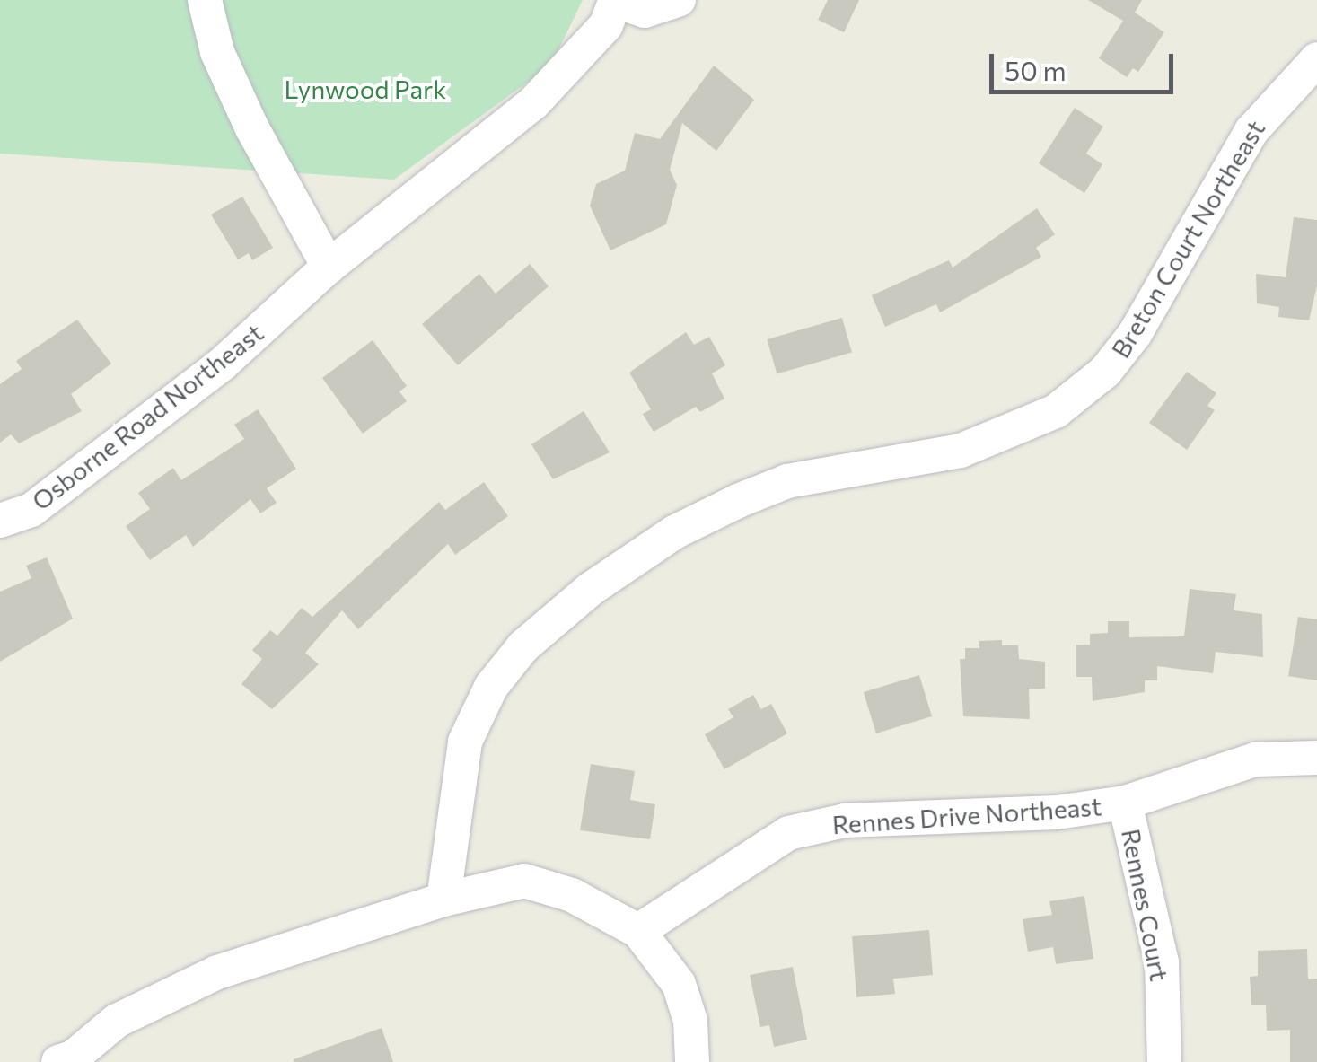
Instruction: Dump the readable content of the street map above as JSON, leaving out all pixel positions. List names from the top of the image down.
{
  "streets": {
    "street": [
      "Breton Court Northeast",
      "Osborne Road Northeast",
      "Rennes Drive Northeast",
      "Rennes Court"
    ]
  },
  "crossings": [
    ["Rennes Drive Northeast", "Rennes Court"]
  ],
  "parks": ["Lynwood Park"],
  "scale_bar": "50 m"
}
